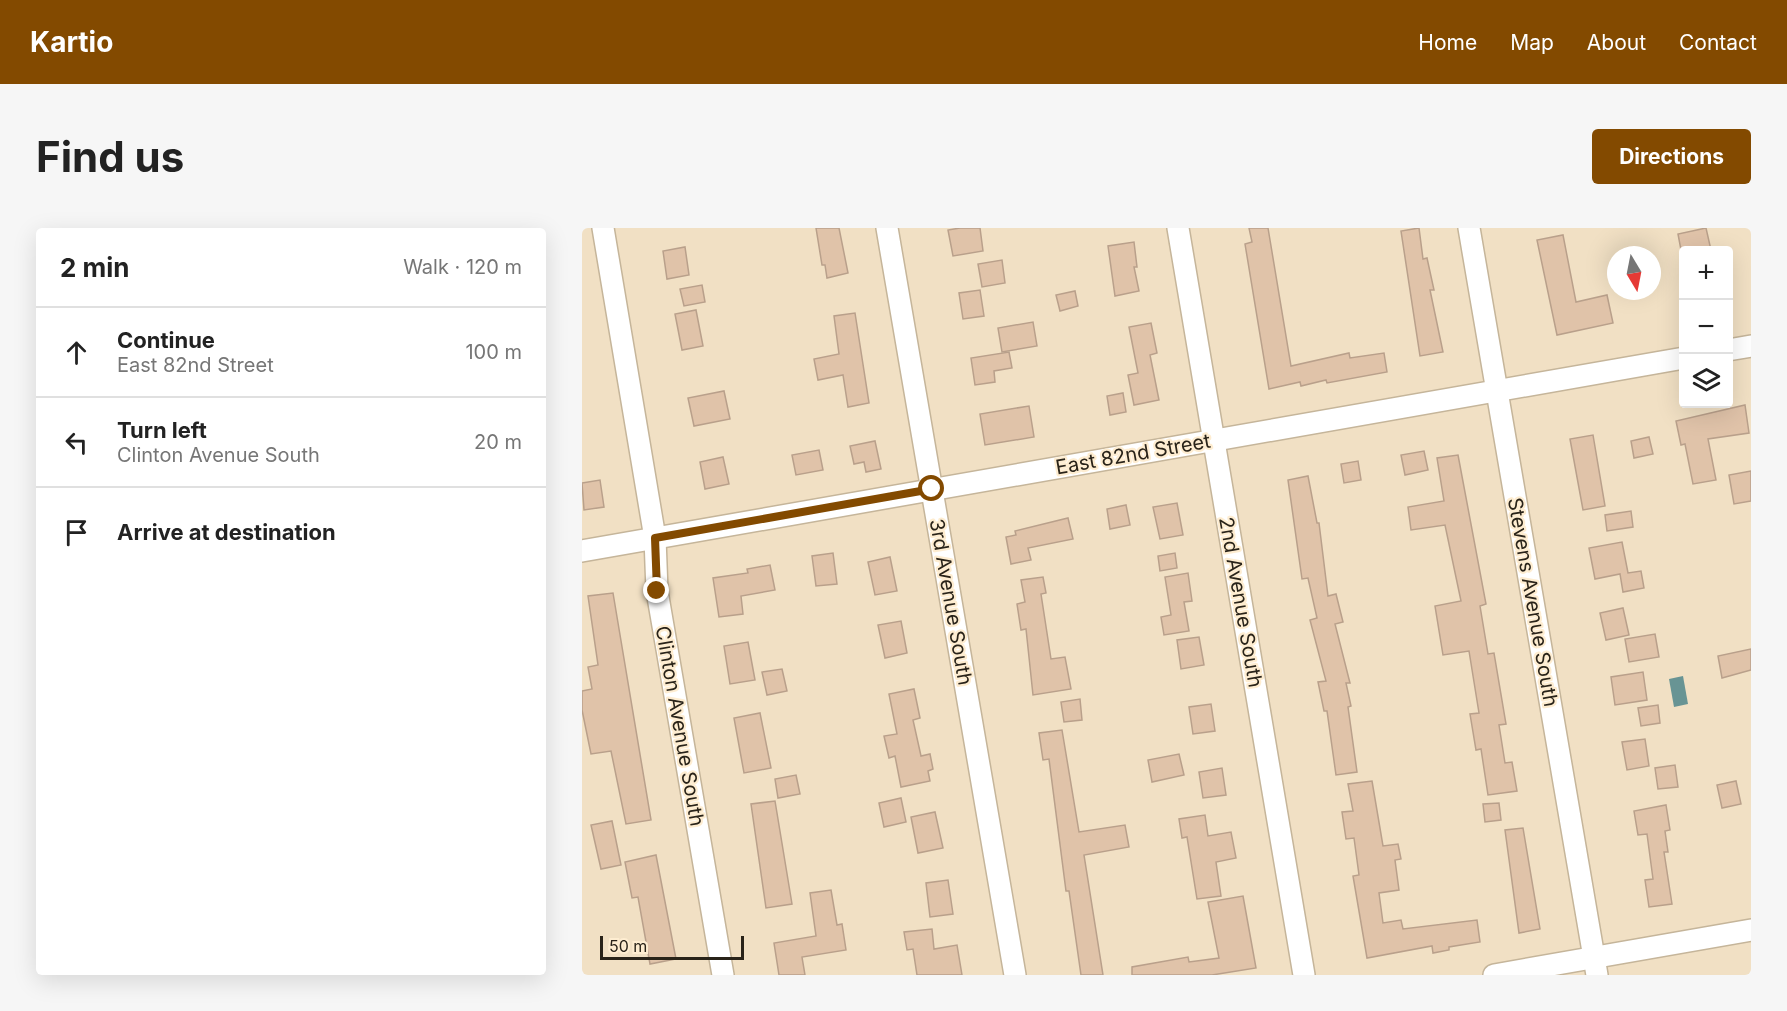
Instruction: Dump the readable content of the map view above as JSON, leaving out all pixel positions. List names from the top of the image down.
{
  "streets": {
    "street": [
      "East 82nd Street",
      "3rd Avenue South",
      "2nd Avenue South",
      "Stevens Avenue South",
      "Clinton Avenue South"
    ]
  },
  "crossings": [
    ["East 82nd Street", "3rd Avenue South"],
    ["East 82nd Street", "2nd Avenue South"],
    ["East 82nd Street", "Stevens Avenue South"],
    ["East 82nd Street", "Clinton Avenue South"]
  ],
  "scale_bar": "50 m",
  "north": "bottom",
  "page": {
    "header": "Kartio",
    "nav": [
      "Home",
      "Map",
      "About",
      "Contact"
    ],
    "buttons": "Directions",
    "title": "Find us",
    "heading": ["2 min", "Walk · 120 m"],
    "map_buttons": ["+", "−"],
    "list": [
      ["Continue", "East 82nd Street", "100 m"],
      ["Turn left", "Clinton Avenue South", "20 m"],
      "Arrive at destination"
    ],
    "scale": "50 m"
  }
}
